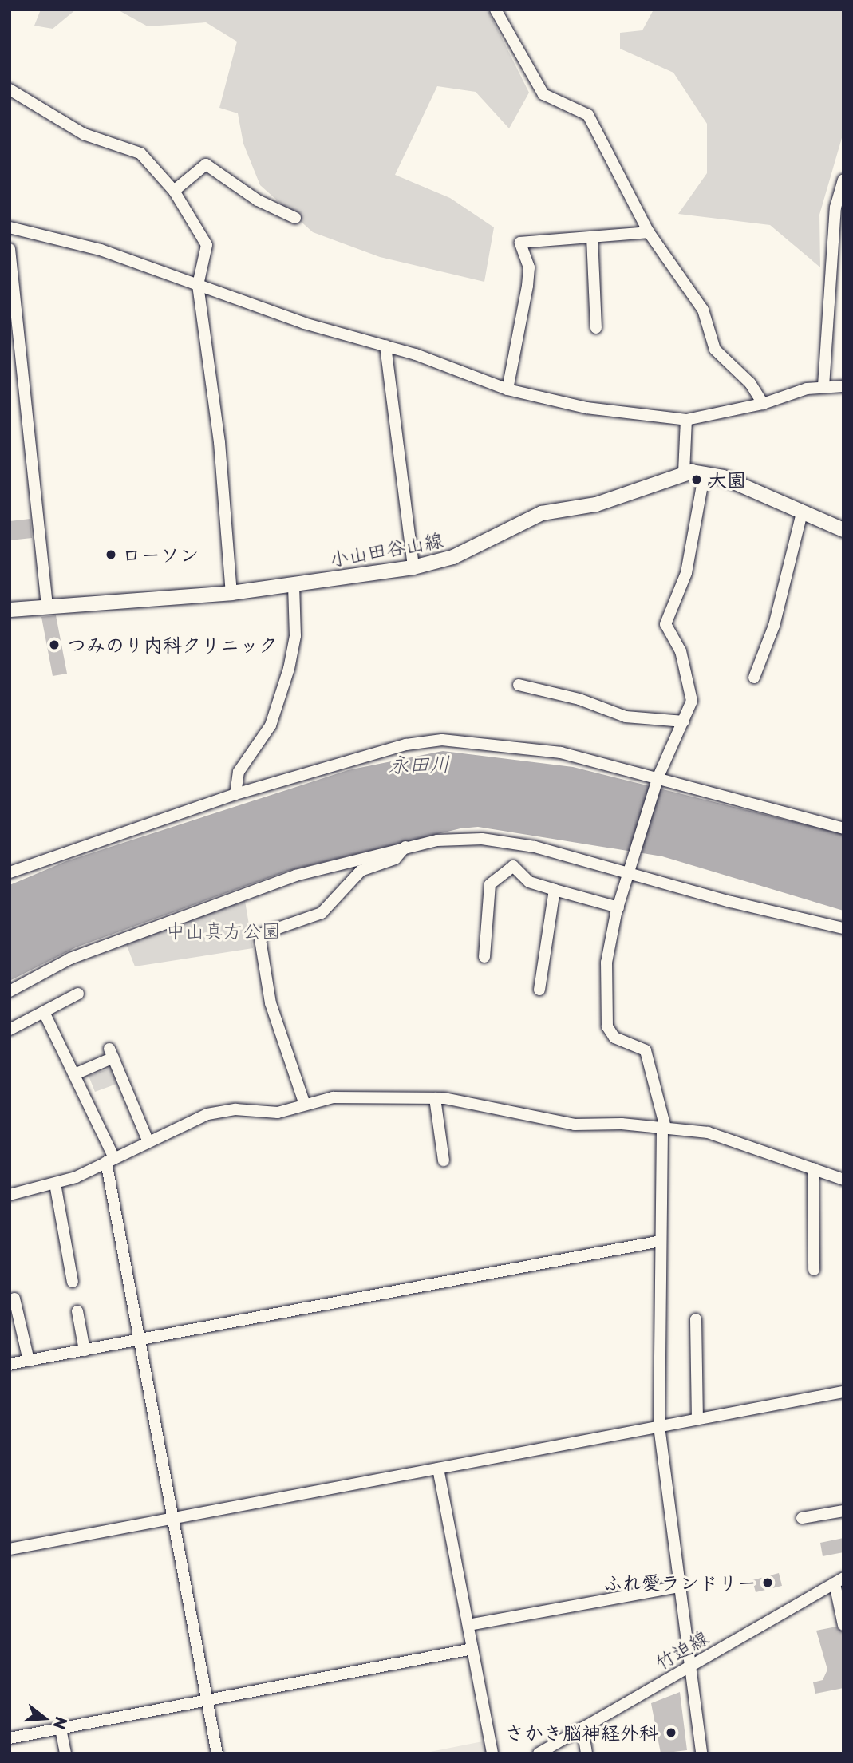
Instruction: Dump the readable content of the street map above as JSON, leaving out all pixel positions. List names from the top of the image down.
{
  "streets": {
    "main road": ["小山田谷山線"],
    "street": ["竹迫線"]
  },
  "water": ["永田川"],
  "parks": ["中山真方公園"],
  "places": [
    "大園",
    "ローソン",
    "つみのり内科クリニック",
    "ふれ愛ランドリー",
    "さかき脳神経外科"
  ],
  "north": "right"
}
